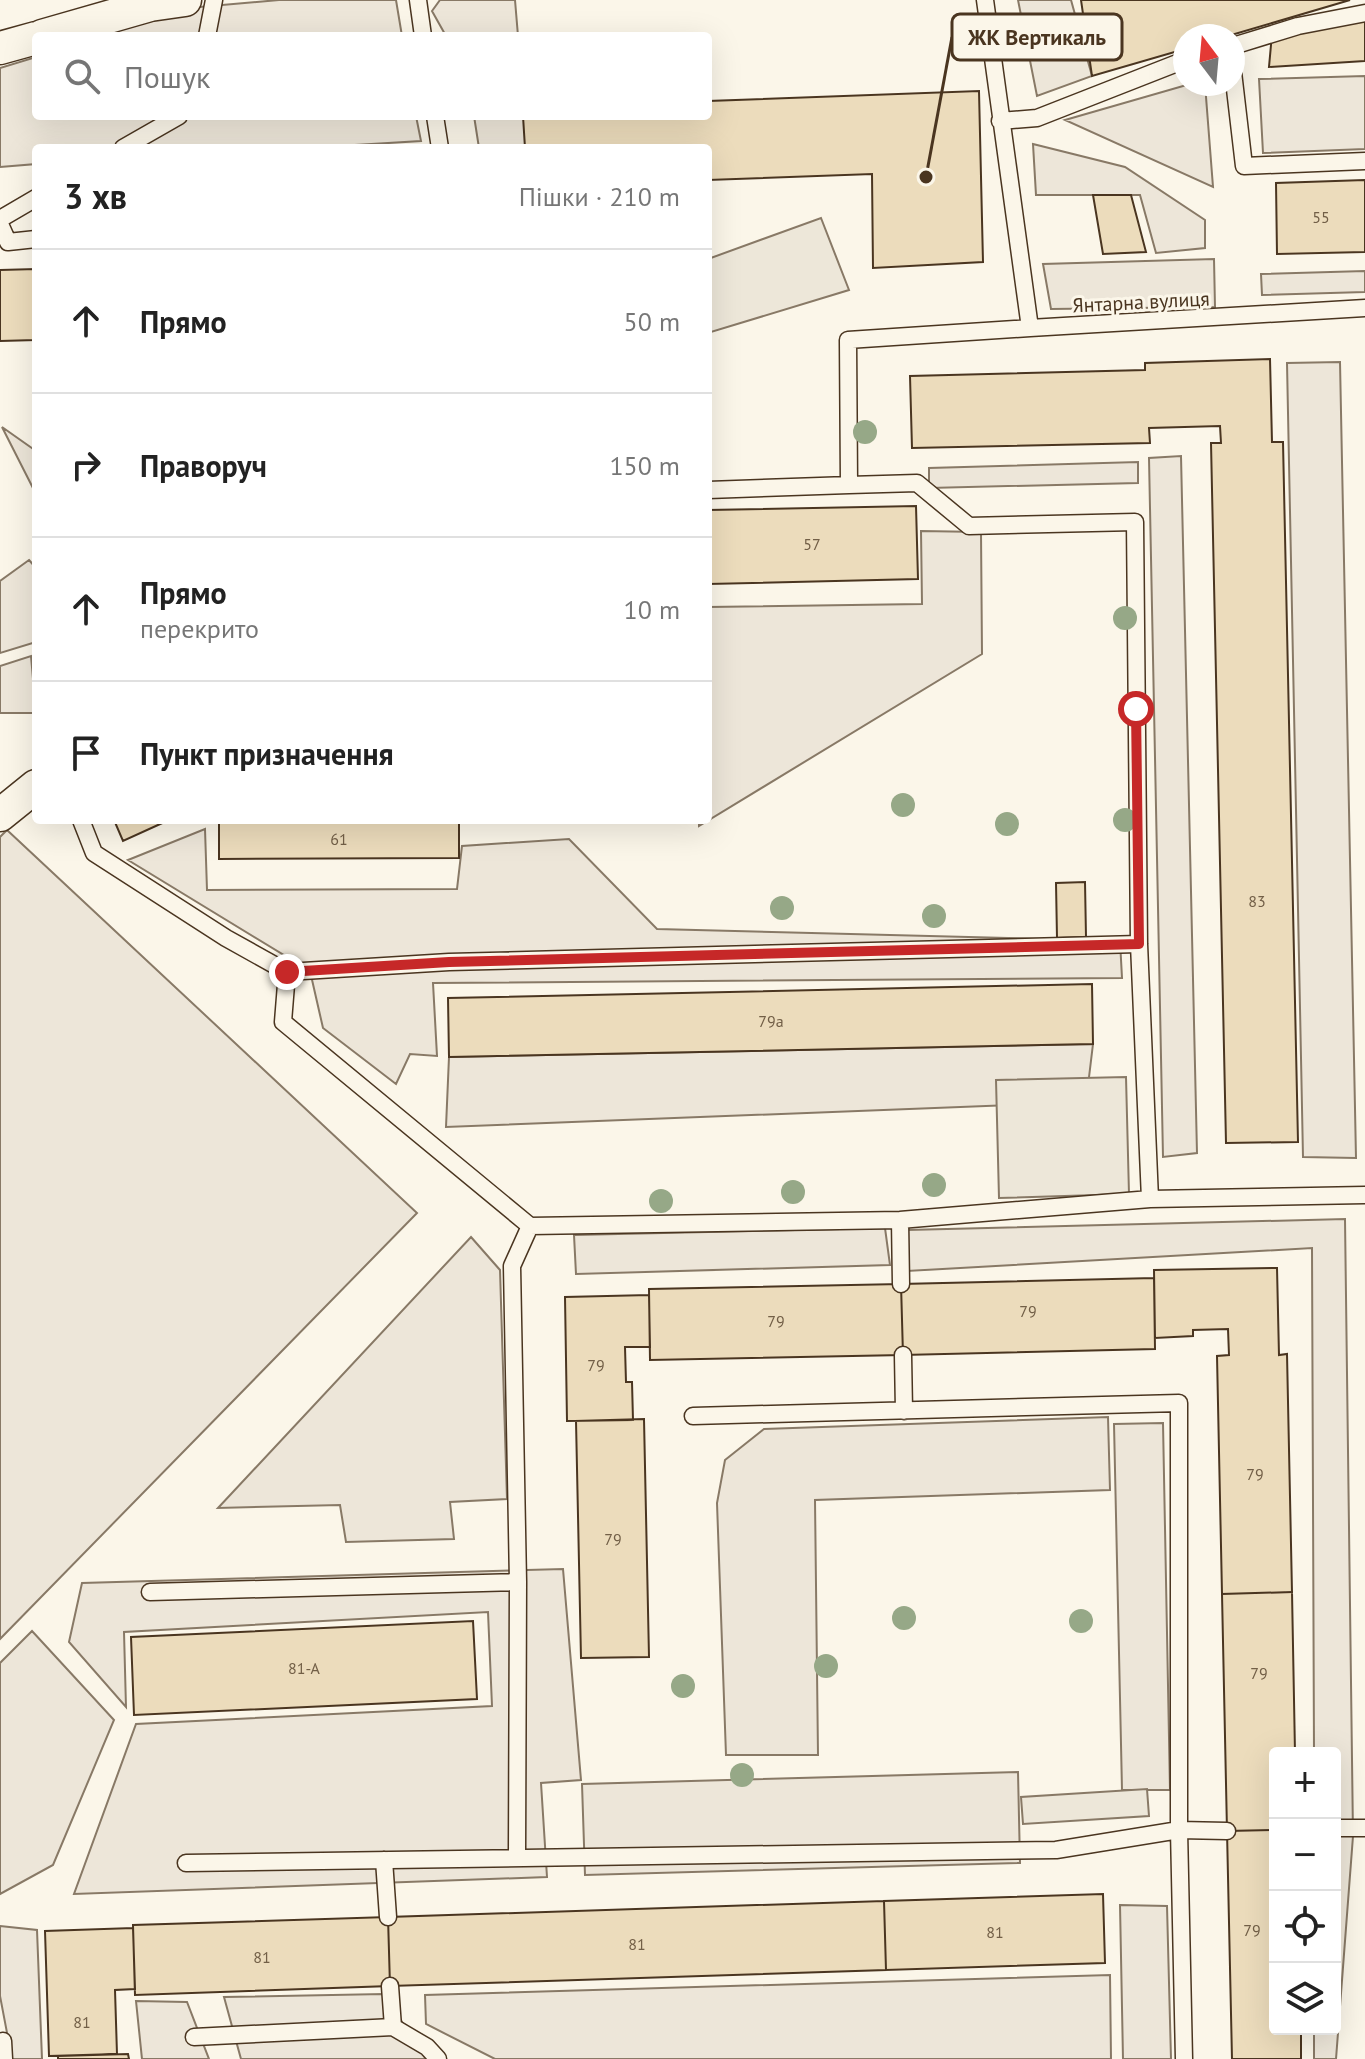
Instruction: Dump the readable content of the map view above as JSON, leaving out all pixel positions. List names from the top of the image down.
{
  "streets": {
    "lane": ["Янтарна вулиця"]
  },
  "places": ["ЖК Вертикаль"],
  "house_numbers": [
    "55",
    "57",
    "61",
    "83",
    "79а",
    "79",
    "79",
    "79",
    "79",
    "79",
    "81-А",
    "79",
    "79",
    "81",
    "81",
    "81",
    "81"
  ],
  "north": "top",
  "page": {
    "search": "Пошук",
    "heading": ["3 хв", "Пішки · 210 m"],
    "list": [
      ["Прямо", "50 m"],
      ["Праворуч", "150 m"],
      ["Прямо", "перекрито", "10 m"],
      "Пункт призначення"
    ],
    "map_buttons": ["+", "−"]
  }
}
